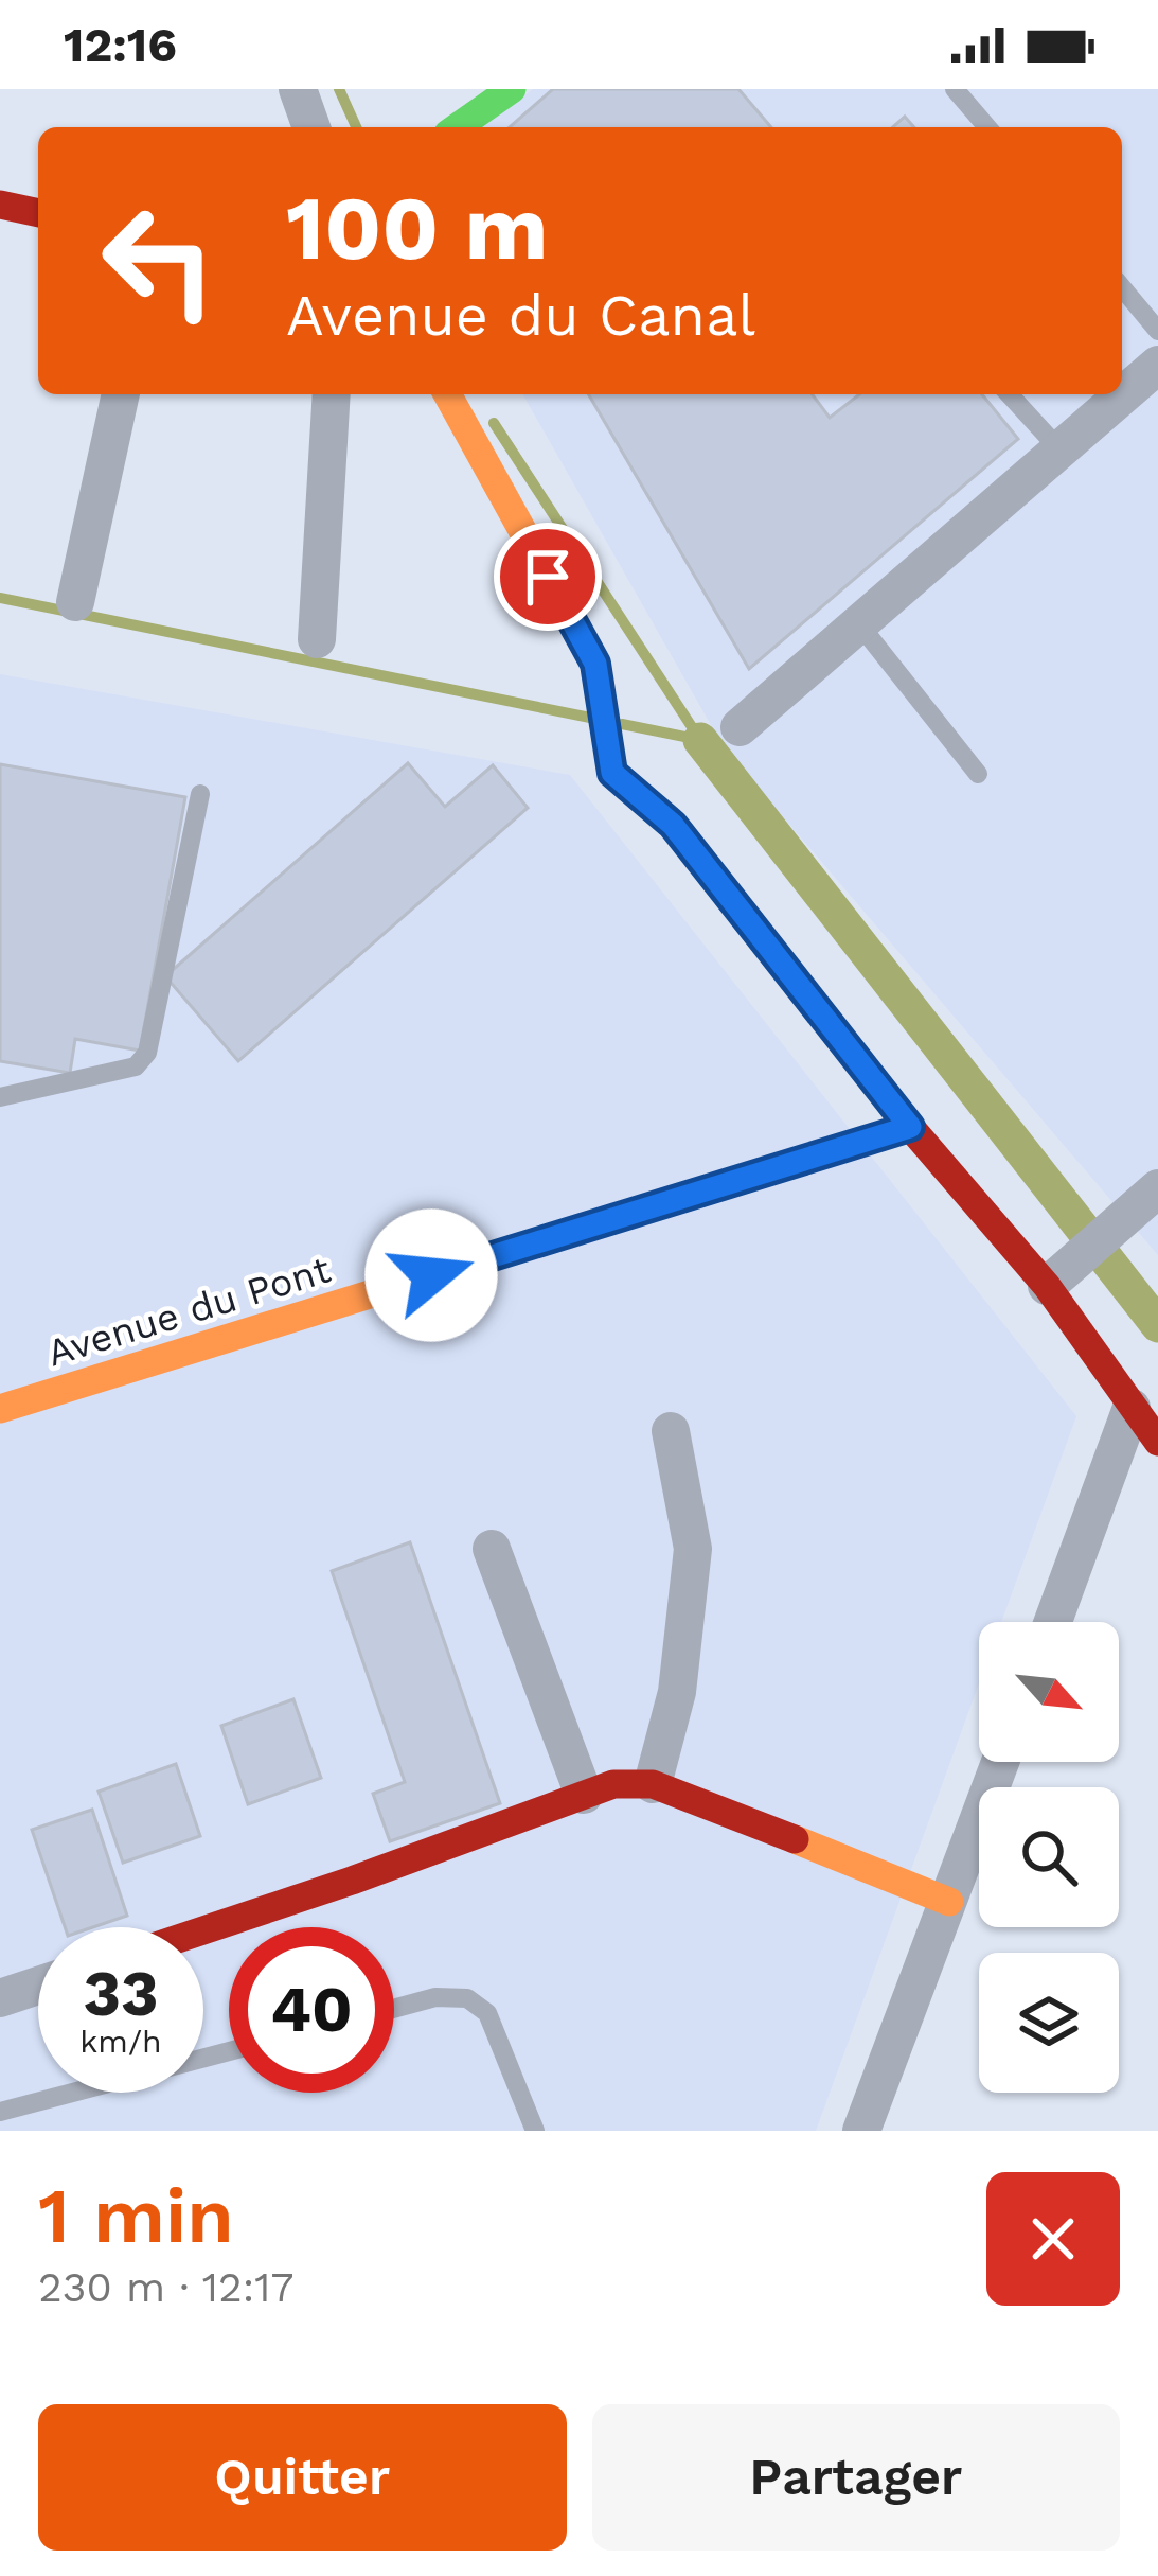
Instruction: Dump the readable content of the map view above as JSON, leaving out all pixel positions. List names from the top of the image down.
{
  "streets": {
    "street": ["Avenue du Pont"]
  },
  "north": "bottom right",
  "page": {
    "status": "12:16",
    "turn": ["100 m", "Avenue du Canal"],
    "speed": "33 km/h",
    "limit": "40",
    "heading": ["1 min", "230 m · 12:17"],
    "buttons": ["Quitter", "Partager"]
  }
}
